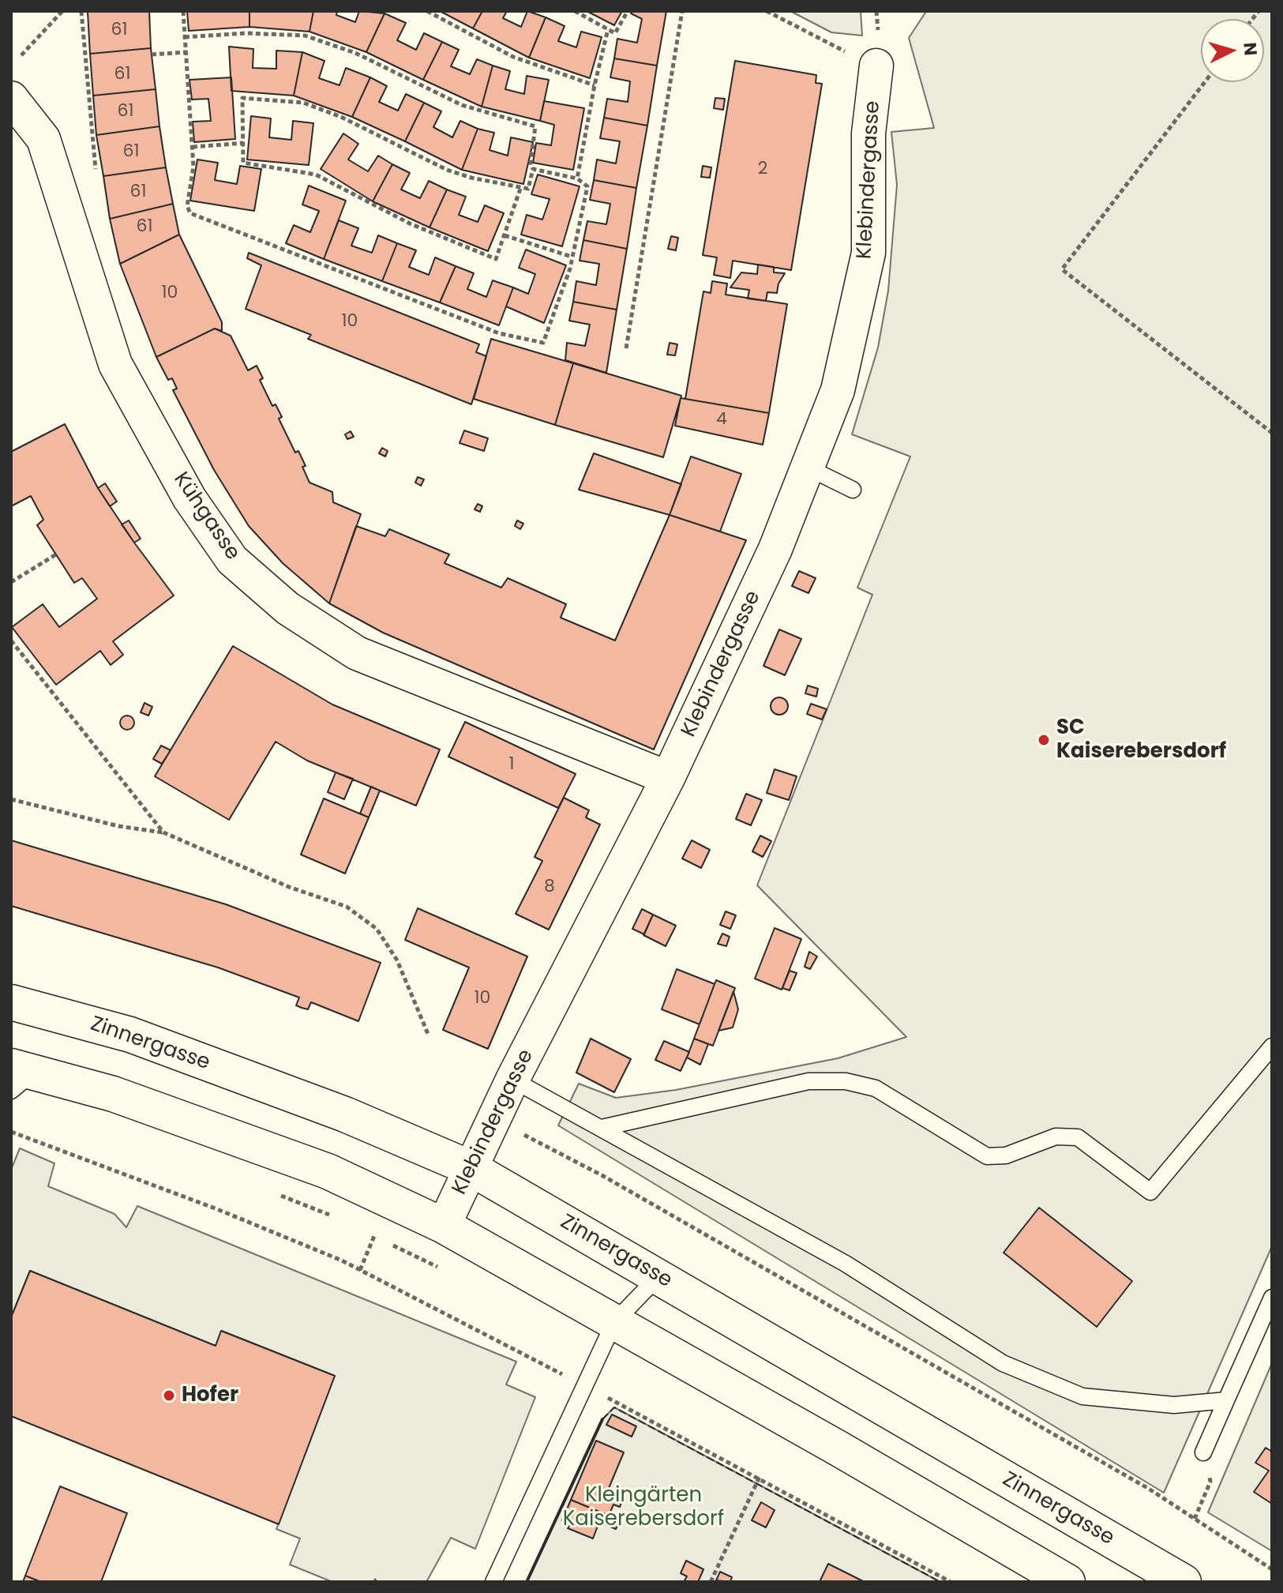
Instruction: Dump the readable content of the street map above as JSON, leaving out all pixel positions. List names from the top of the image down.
{
  "streets": {
    "main road": ["Zinnergasse"],
    "street": ["Klebindergasse", "Kühgasse"]
  },
  "crossings": [
    ["Klebindergasse", "Kühgasse"],
    ["Klebindergasse", "Zinnergasse"]
  ],
  "parks": ["Kleingärten Kaiserebersdorf"],
  "places": ["SC Kaiserebersdorf", "Hofer"],
  "house_numbers": [
    "61",
    "61",
    "61",
    "61",
    "2",
    "61",
    "61",
    "10",
    "10",
    "4",
    "1",
    "8",
    "10"
  ],
  "north": "right"
}
